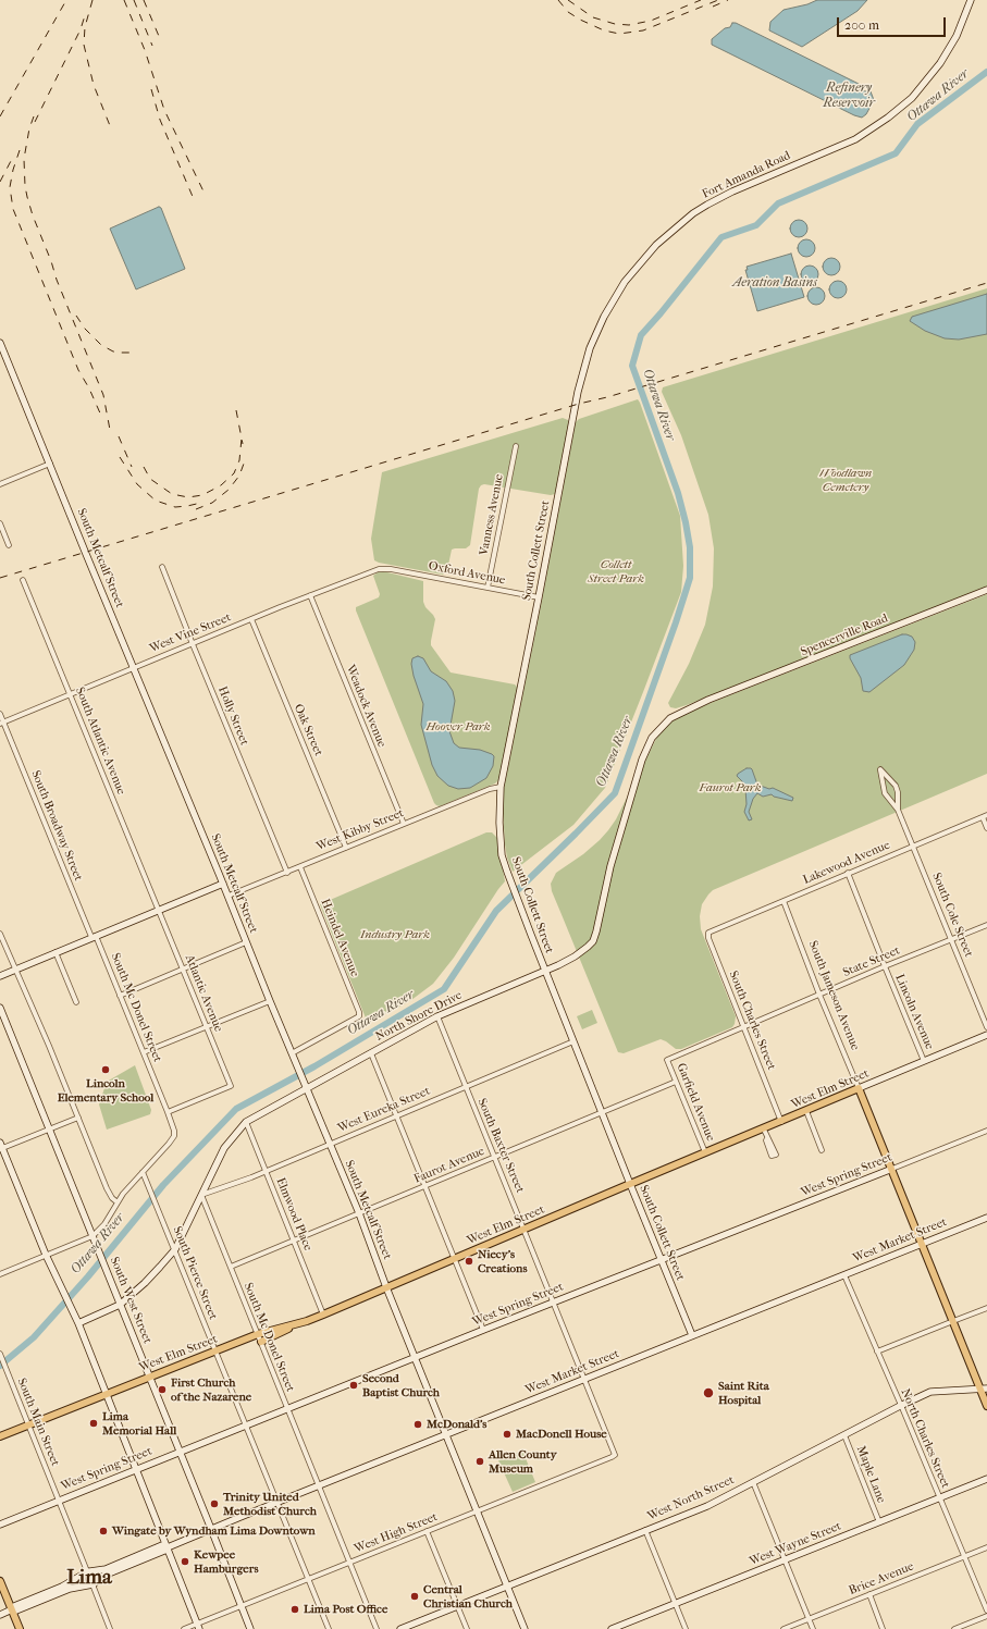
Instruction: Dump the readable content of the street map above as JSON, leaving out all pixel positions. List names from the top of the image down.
{
  "streets": {
    "main road": ["South Jameson Avenue", "West Elm Street"],
    "street": [
      "Fort Amanda Road",
      "Vanness Avenue",
      "South Collett Street",
      "South Metcalf Street",
      "Oxford Avenue",
      "West Vine Street",
      "Spencerville Road",
      "Weadock Avenue",
      "Holly Street",
      "Oak Street",
      "South Atlantic Avenue",
      "South Broadway Street",
      "West Kibby Street",
      "Lakewood Avenue",
      "South Cole Street",
      "Heindel Avenue",
      "State Street",
      "Atlantic Avenue",
      "South Mc Donel Street",
      "Lincoln Avenue",
      "North Shore Drive",
      "South Charles Street",
      "Garfield Avenue",
      "West Eureka Street",
      "South Baxter Street",
      "Faurot Avenue",
      "West Spring Street",
      "Elmwood Place",
      "West Market Street",
      "South Pierce Street",
      "South West Street",
      "South Main Street",
      "North Charles Street",
      "Maple Lane",
      "West North Street",
      "West High Street",
      "West Wayne Street",
      "Brice Avenue"
    ]
  },
  "crossings": [
    ["Fort Amanda Road", "South Collett Street"],
    ["Vanness Avenue", "Oxford Avenue"],
    ["South Collett Street", "Oxford Avenue"],
    ["South Collett Street", "West Kibby Street"],
    ["South Collett Street", "North Shore Drive"],
    ["South Collett Street", "West Elm Street"],
    ["South Collett Street", "West Eureka Street"],
    ["South Collett Street", "Faurot Avenue"],
    ["South Collett Street", "West Spring Street"],
    ["South Collett Street", "West Market Street"],
    ["South Metcalf Street", "West Vine Street"],
    ["South Metcalf Street", "West Kibby Street"],
    ["South Metcalf Street", "Heindel Avenue"],
    ["South Metcalf Street", "North Shore Drive"],
    ["South Metcalf Street", "West Elm Street"],
    ["South Metcalf Street", "West Eureka Street"],
    ["South Metcalf Street", "Faurot Avenue"],
    ["South Metcalf Street", "West Spring Street"],
    ["South Metcalf Street", "West Market Street"],
    ["South Metcalf Street", "West North Street"],
    ["South Metcalf Street", "West High Street"],
    ["Oxford Avenue", "West Vine Street"],
    ["West Vine Street", "Weadock Avenue"],
    ["West Vine Street", "Holly Street"],
    ["West Vine Street", "Oak Street"],
    ["West Vine Street", "South Atlantic Avenue"],
    ["West Vine Street", "South Broadway Street"],
    ["Spencerville Road", "North Shore Drive"],
    ["Weadock Avenue", "West Kibby Street"],
    ["Holly Street", "West Kibby Street"],
    ["Oak Street", "West Kibby Street"],
    ["South Atlantic Avenue", "Atlantic Avenue"],
    ["South Broadway Street", "South Mc Donel Street"],
    ["West Kibby Street", "Heindel Avenue"],
    ["Lakewood Avenue", "South Cole Street"],
    ["Lakewood Avenue", "South Jameson Avenue"],
    ["Lakewood Avenue", "Lincoln Avenue"],
    ["Lakewood Avenue", "South Charles Street"],
    ["South Cole Street", "State Street"],
    ["State Street", "South Jameson Avenue"],
    ["State Street", "Lincoln Avenue"],
    ["State Street", "South Charles Street"],
    ["State Street", "Garfield Avenue"],
    ["Atlantic Avenue", "South Mc Donel Street"],
    ["South Jameson Avenue", "West Elm Street"],
    ["South Jameson Avenue", "West Spring Street"],
    ["South Jameson Avenue", "West Market Street"],
    ["South Jameson Avenue", "West North Street"],
    ["South Mc Donel Street", "North Shore Drive"],
    ["South Mc Donel Street", "West Elm Street"],
    ["South Mc Donel Street", "West Eureka Street"],
    ["South Mc Donel Street", "Faurot Avenue"],
    ["South Mc Donel Street", "West Spring Street"],
    ["South Mc Donel Street", "West Market Street"],
    ["South Mc Donel Street", "South Pierce Street"],
    ["South Mc Donel Street", "West High Street"],
    ["Lincoln Avenue", "West Elm Street"],
    ["North Shore Drive", "West Eureka Street"],
    ["North Shore Drive", "South Baxter Street"],
    ["North Shore Drive", "Elmwood Place"],
    ["North Shore Drive", "South Pierce Street"],
    ["North Shore Drive", "South West Street"],
    ["South Charles Street", "West Elm Street"],
    ["West Elm Street", "Garfield Avenue"],
    ["West Elm Street", "South Baxter Street"],
    ["West Elm Street", "Elmwood Place"],
    ["West Elm Street", "South Pierce Street"],
    ["West Elm Street", "South West Street"],
    ["West Elm Street", "South Main Street"],
    ["Garfield Avenue", "Faurot Avenue"],
    ["West Eureka Street", "South Baxter Street"],
    ["West Eureka Street", "Elmwood Place"],
    ["South Baxter Street", "Faurot Avenue"],
    ["South Baxter Street", "West Spring Street"],
    ["South Baxter Street", "West Market Street"],
    ["South Baxter Street", "West High Street"],
    ["Faurot Avenue", "Elmwood Place"],
    ["West Spring Street", "South Pierce Street"],
    ["West Spring Street", "South West Street"],
    ["West Spring Street", "South Main Street"],
    ["West Market Street", "South Pierce Street"],
    ["West Market Street", "South West Street"],
    ["West Market Street", "South Main Street"],
    ["West Market Street", "North Charles Street"],
    ["South Pierce Street", "West High Street"],
    ["South West Street", "West High Street"],
    ["North Charles Street", "West North Street"],
    ["North Charles Street", "West Wayne Street"],
    ["North Charles Street", "Brice Avenue"],
    ["Maple Lane", "West North Street"],
    ["Maple Lane", "West Wayne Street"]
  ],
  "districts": ["Lima"],
  "water": ["Refinery Reservoir", "Ottawa River", "Aeration Basins"],
  "parks": [
    "Woodlawn Cemetery",
    "Collett Street Park",
    "Hoover Park",
    "Faurot Park",
    "Industry Park"
  ],
  "places": [
    "Lincoln Elementary School",
    "Niecy's Creations",
    "Second Baptist Church",
    "First Church of the Nazarene",
    "Saint Rita Hospital",
    "Lima Memorial Hall",
    "McDonald's",
    "MacDonell House",
    "Allen County Museum",
    "Trinity United Methodist Church",
    "Wingate by Wyndham Lima Downtown",
    "Kewpee Hamburgers",
    "Central Christian Church",
    "Lima Post Office"
  ],
  "scale_bar": "200 m"
}
